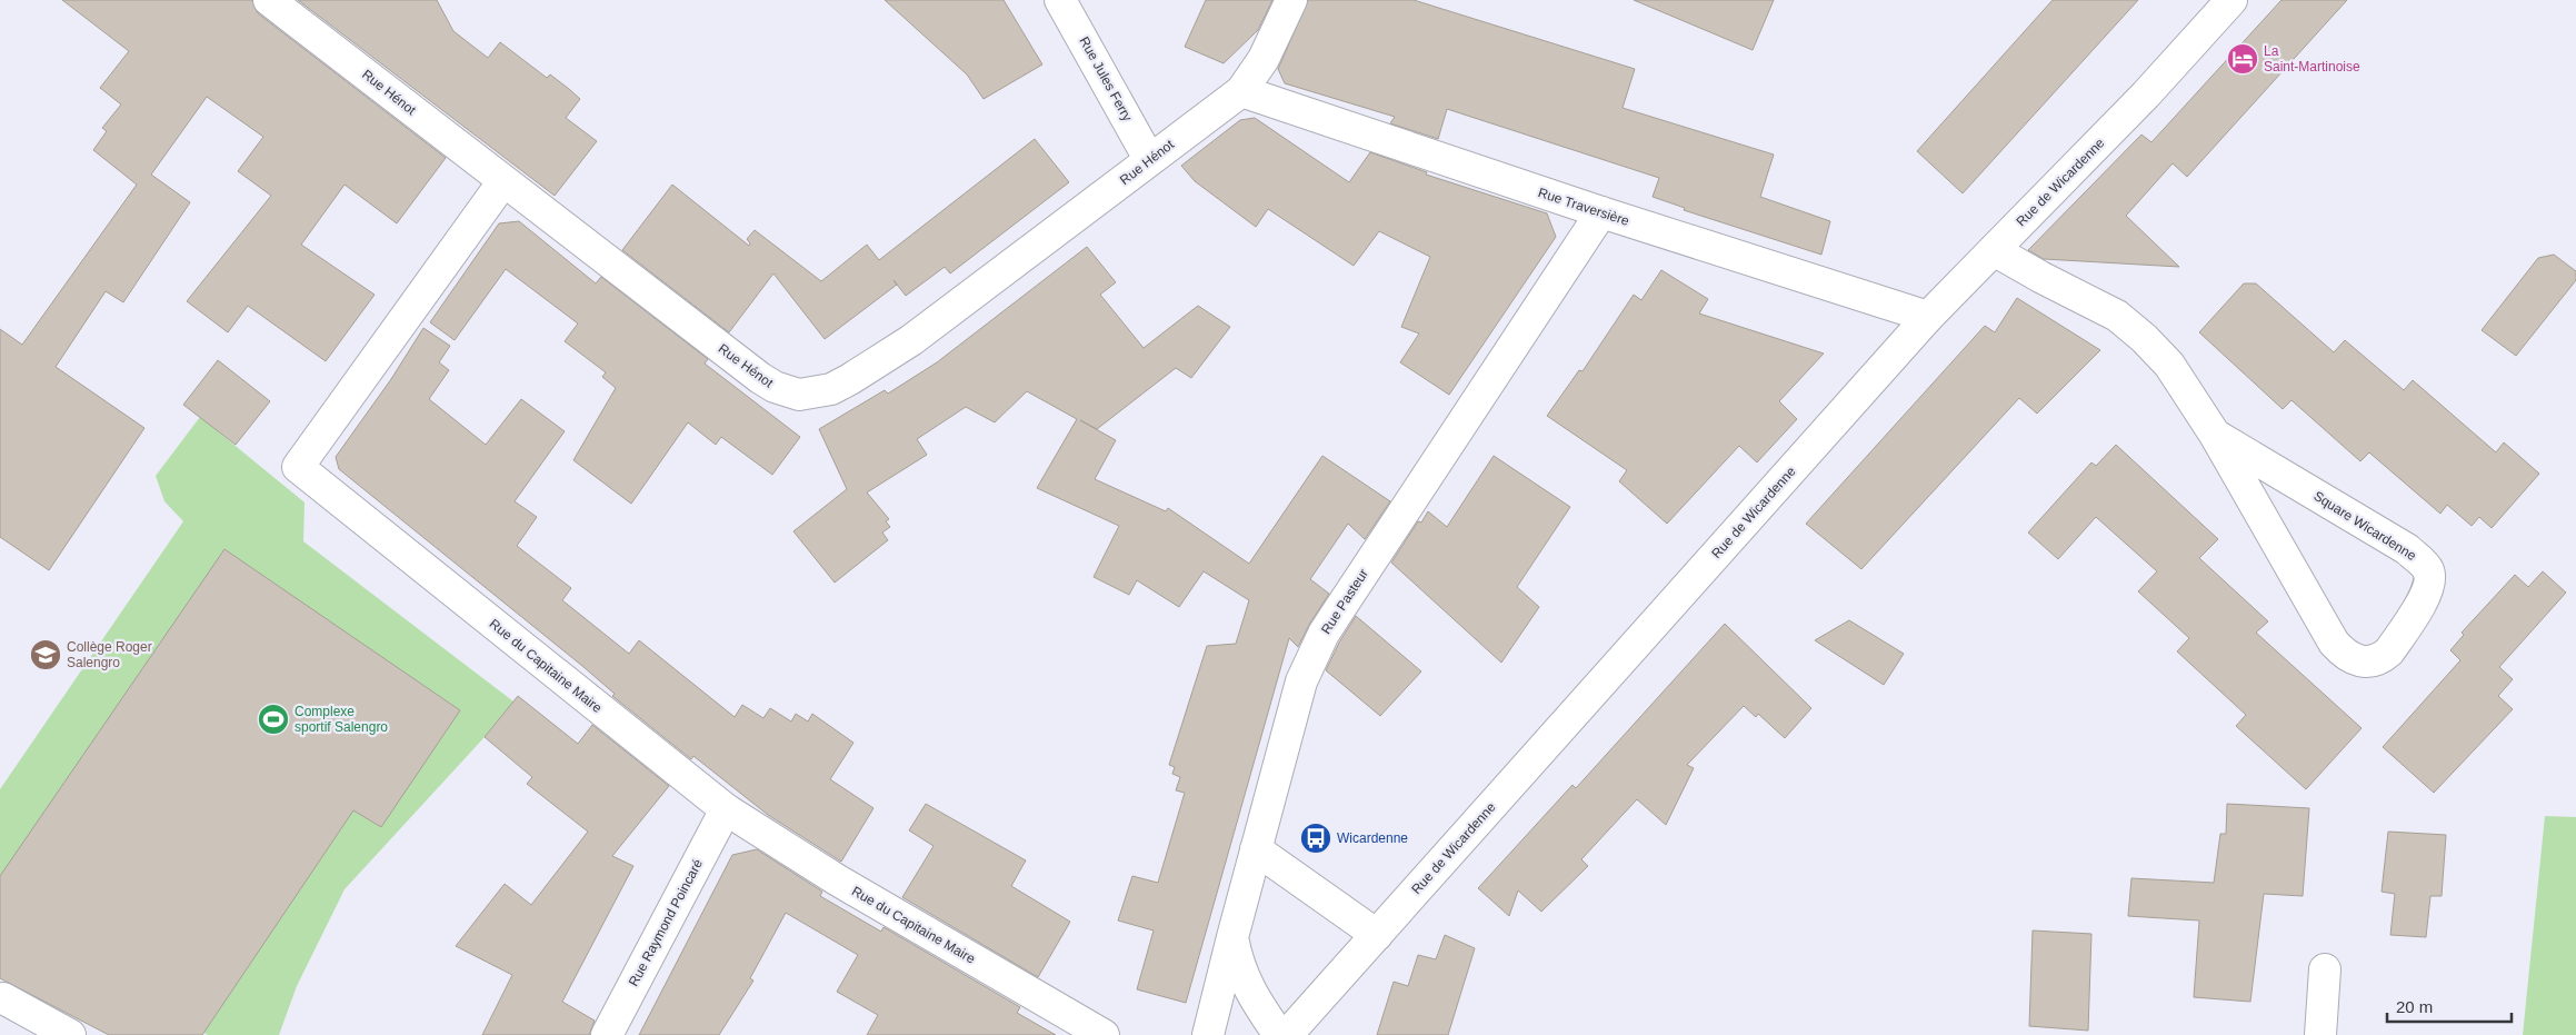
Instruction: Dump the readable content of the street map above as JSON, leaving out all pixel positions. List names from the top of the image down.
{
  "streets": {
    "street": [
      "Rue Jules Ferry",
      "Rue Hénot",
      "Rue de Wicardenne",
      "Rue Traversière",
      "Square Wicardenne",
      "Rue Pasteur",
      "Rue du Capitaine Maire",
      "Rue Raymond Poincaré"
    ]
  },
  "crossings": [
    ["Rue Jules Ferry", "Rue Hénot"],
    ["Rue Hénot", "Rue Traversière"],
    ["Rue Hénot", "Rue du Capitaine Maire"],
    ["Rue de Wicardenne", "Rue Traversière"],
    ["Rue de Wicardenne", "Square Wicardenne"],
    ["Rue Traversière", "Rue Pasteur"],
    ["Rue du Capitaine Maire", "Rue Raymond Poincaré"]
  ],
  "places": {
    "hotel": ["La Saint-Martinoise"],
    "school or university": ["Collège Roger Salengro"],
    "sports": ["Complexe sportif Salengro"],
    "bus stop": ["Wicardenne"]
  },
  "scale_bar": "20 m"
}
